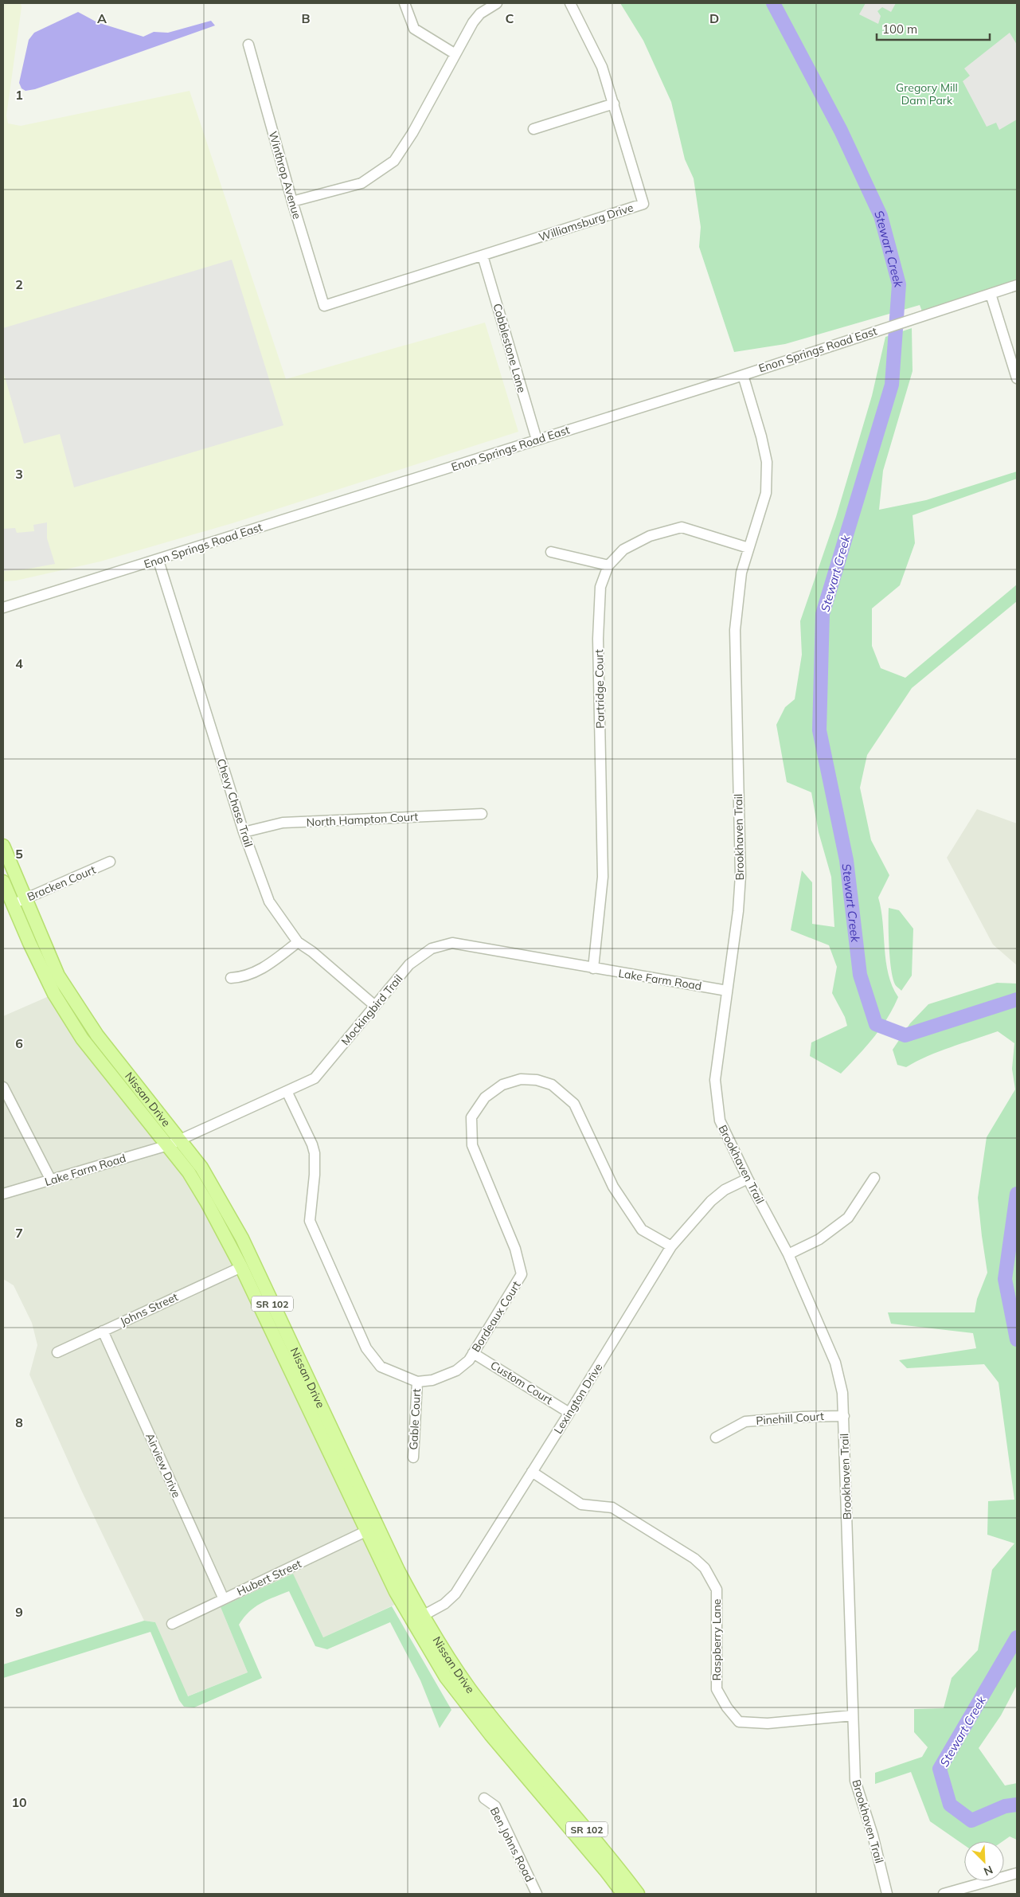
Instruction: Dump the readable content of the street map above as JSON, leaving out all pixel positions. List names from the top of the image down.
{
  "streets": {
    "main road": ["Nissan Drive", "SR 102"],
    "street": [
      "Winthrop Avenue",
      "Williamsburg Drive",
      "Cobblestone Lane",
      "Enon Springs Road East",
      "Partridge Court",
      "Chevy Chase Trail",
      "North Hampton Court",
      "Brookhaven Trail",
      "Bracken Court",
      "Lake Farm Road",
      "Mockingbird Trail",
      "Johns Street",
      "Bordeaux Court",
      "Custom Court",
      "Lexington Drive",
      "Pinehill Court",
      "Gable Court",
      "Airview Drive",
      "Hubert Street",
      "Raspberry Lane",
      "Ben Johns Road"
    ]
  },
  "crossings": [
    ["Winthrop Avenue", "Williamsburg Drive"],
    ["Williamsburg Drive", "Cobblestone Lane"],
    ["Cobblestone Lane", "Enon Springs Road East"],
    ["Enon Springs Road East", "Chevy Chase Trail"],
    ["Enon Springs Road East", "Brookhaven Trail"],
    ["Partridge Court", "Brookhaven Trail"],
    ["Partridge Court", "Lake Farm Road"],
    ["Partridge Court", "Mockingbird Trail"],
    ["Chevy Chase Trail", "North Hampton Court"],
    ["Chevy Chase Trail", "Mockingbird Trail"],
    ["Brookhaven Trail", "Lake Farm Road"],
    ["Brookhaven Trail", "Lexington Drive"],
    ["Brookhaven Trail", "Pinehill Court"],
    ["Brookhaven Trail", "Raspberry Lane"],
    ["Bracken Court", "Nissan Drive"],
    ["Lake Farm Road", "Mockingbird Trail"],
    ["Lake Farm Road", "Nissan Drive"],
    ["Mockingbird Trail", "Nissan Drive"],
    ["Nissan Drive", "Johns Street"],
    ["Nissan Drive", "Lexington Drive"],
    ["Nissan Drive", "Hubert Street"],
    ["Johns Street", "Airview Drive"],
    ["Bordeaux Court", "Custom Court"],
    ["Bordeaux Court", "Lexington Drive"],
    ["Bordeaux Court", "Gable Court"],
    ["Custom Court", "Lexington Drive"],
    ["Lexington Drive", "Raspberry Lane"],
    ["Airview Drive", "Hubert Street"]
  ],
  "water": ["Stewart Creek"],
  "parks": ["Gregory Mill Dam Park"],
  "scale_bar": "100 m",
  "north": "bottom right",
  "grid": {
    "columns": [
      "A",
      "B",
      "C",
      "D"
    ],
    "rows": [
      "1",
      "2",
      "3",
      "4",
      "5",
      "6",
      "7",
      "8",
      "9",
      "10"
    ]
  }
}
